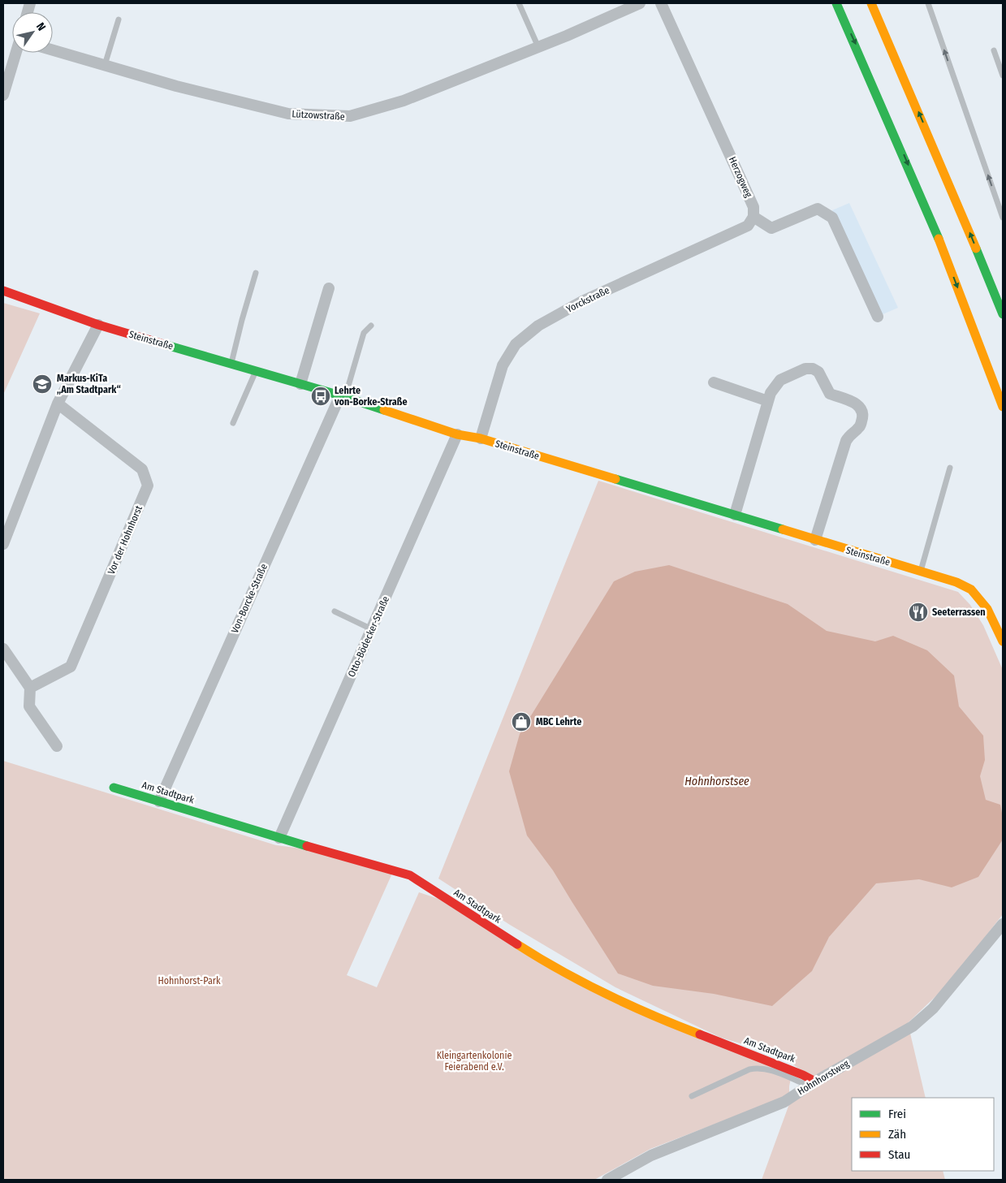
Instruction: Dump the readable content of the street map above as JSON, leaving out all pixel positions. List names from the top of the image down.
{
  "streets": {
    "main road": ["Steinstraße", "Am Stadtpark"],
    "street": [
      "Lützowstraße",
      "Herzogweg",
      "Yorckstraße",
      "Vor der Hohnhorst",
      "Von-Borcke-Straße",
      "Otto-Bödecker-Straße",
      "Hohnhorstweg"
    ]
  },
  "crossings": [
    ["Herzogweg", "Yorckstraße"],
    ["Yorckstraße", "Steinstraße"],
    ["Steinstraße", "Von-Borcke-Straße"],
    ["Steinstraße", "Otto-Bödecker-Straße"],
    ["Von-Borcke-Straße", "Am Stadtpark"],
    ["Otto-Bödecker-Straße", "Am Stadtpark"],
    ["Am Stadtpark", "Hohnhorstweg"]
  ],
  "water": ["Hohnhorstsee"],
  "parks": ["Hohnhorst-Park", "Kleingartenkolonie Feierabend e.V."],
  "places": {
    "school or university": ["Markus-KiTa „Am Stadtpark“"],
    "bus stop": ["Lehrte von-Borke-Straße"],
    "restaurant": ["Seeterrassen"],
    "shop": ["MBC Lehrte"]
  },
  "legend": ["Frei", "Zäh", "Stau"],
  "north": "top right"
}
